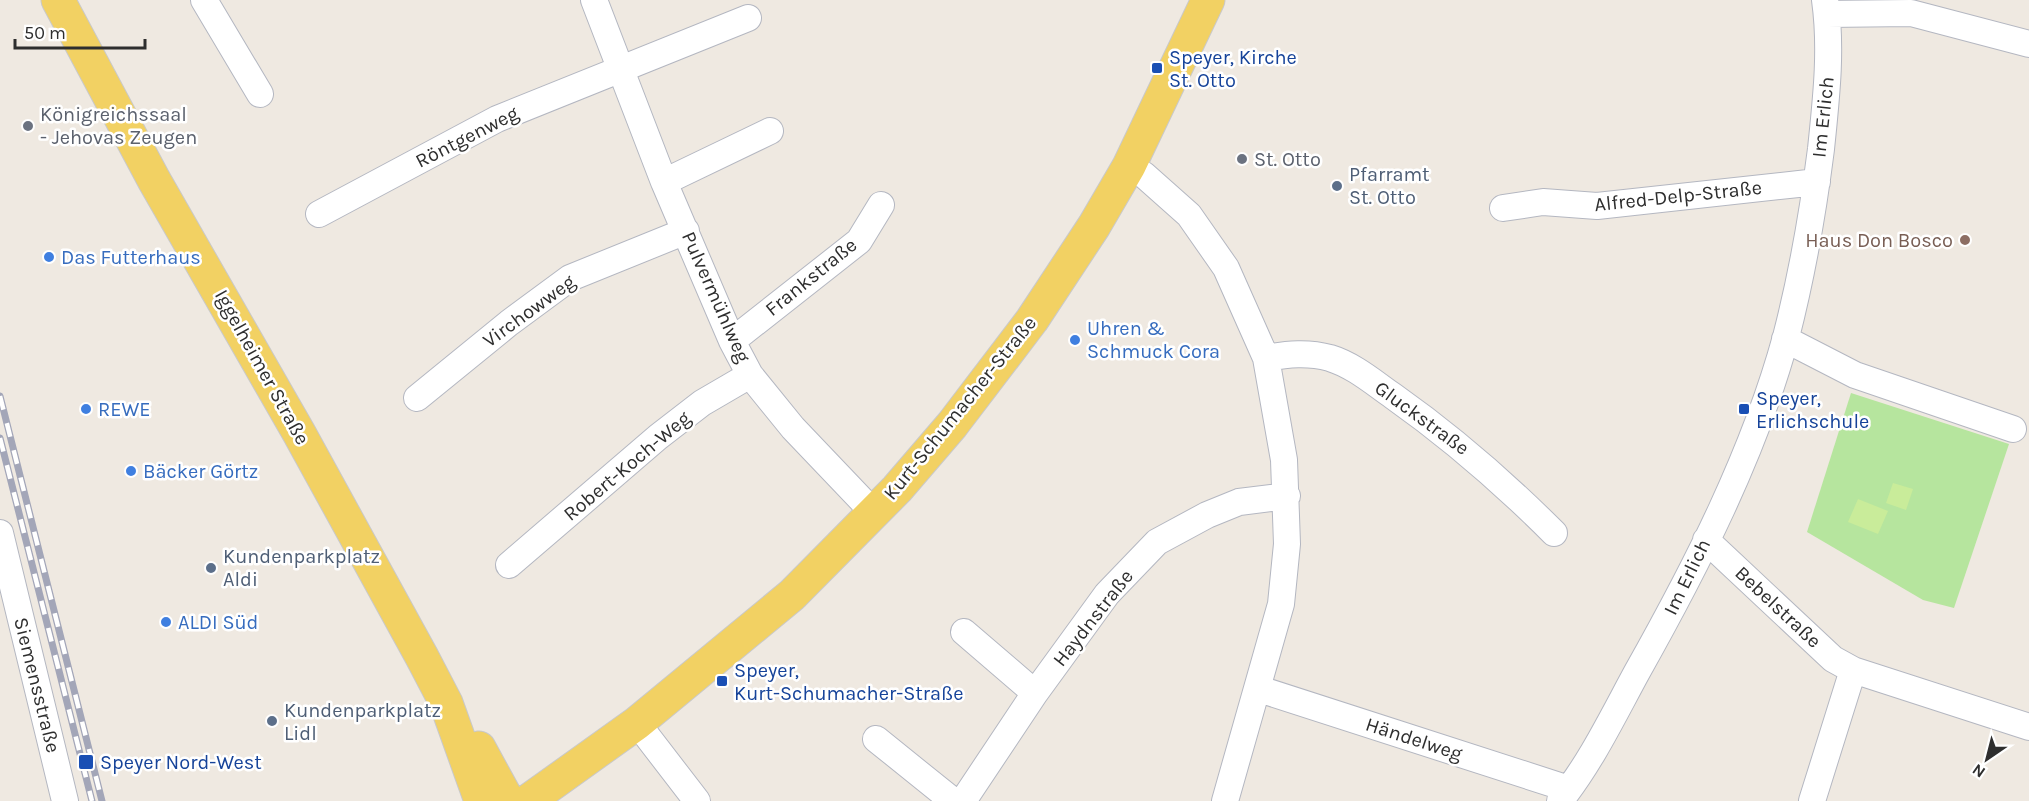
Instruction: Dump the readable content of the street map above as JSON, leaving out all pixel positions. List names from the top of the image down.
{
  "streets": {
    "main road": ["Iggelheimer Straße", "Kurt-Schumacher-Straße"],
    "street": [
      "Im Erlich",
      "Röntgenweg",
      "Alfred-Delp-Straße",
      "Frankstraße",
      "Pulvermühlweg",
      "Virchowweg",
      "Gluckstraße",
      "Robert-Koch-Weg",
      "Bebelstraße",
      "Haydnstraße",
      "Siemensstraße",
      "Händelweg"
    ]
  },
  "crossings": [
    ["Im Erlich", "Alfred-Delp-Straße"],
    ["Im Erlich", "Bebelstraße"],
    ["Im Erlich", "Händelweg"],
    ["Röntgenweg", "Pulvermühlweg"],
    ["Frankstraße", "Pulvermühlweg"],
    ["Pulvermühlweg", "Virchowweg"],
    ["Pulvermühlweg", "Kurt-Schumacher-Straße"],
    ["Pulvermühlweg", "Robert-Koch-Weg"]
  ],
  "places": {
    "transit": [
      "Speyer, Kirche St. Otto",
      "Speyer, Erlichschule",
      "Speyer, Kurt-Schumacher-Straße",
      "Speyer Nord-West"
    ],
    "other": [
      "Königreichssaal - Jehovas Zeugen",
      "St. Otto",
      "Pfarramt St. Otto",
      "Haus Don Bosco",
      "Das Futterhaus",
      "Uhren & Schmuck Cora",
      "REWE",
      "Bäcker Görtz",
      "Kundenparkplatz Aldi",
      "ALDI Süd",
      "Kundenparkplatz Lidl"
    ]
  },
  "scale_bar": "50 m",
  "north": "bottom left"
}
